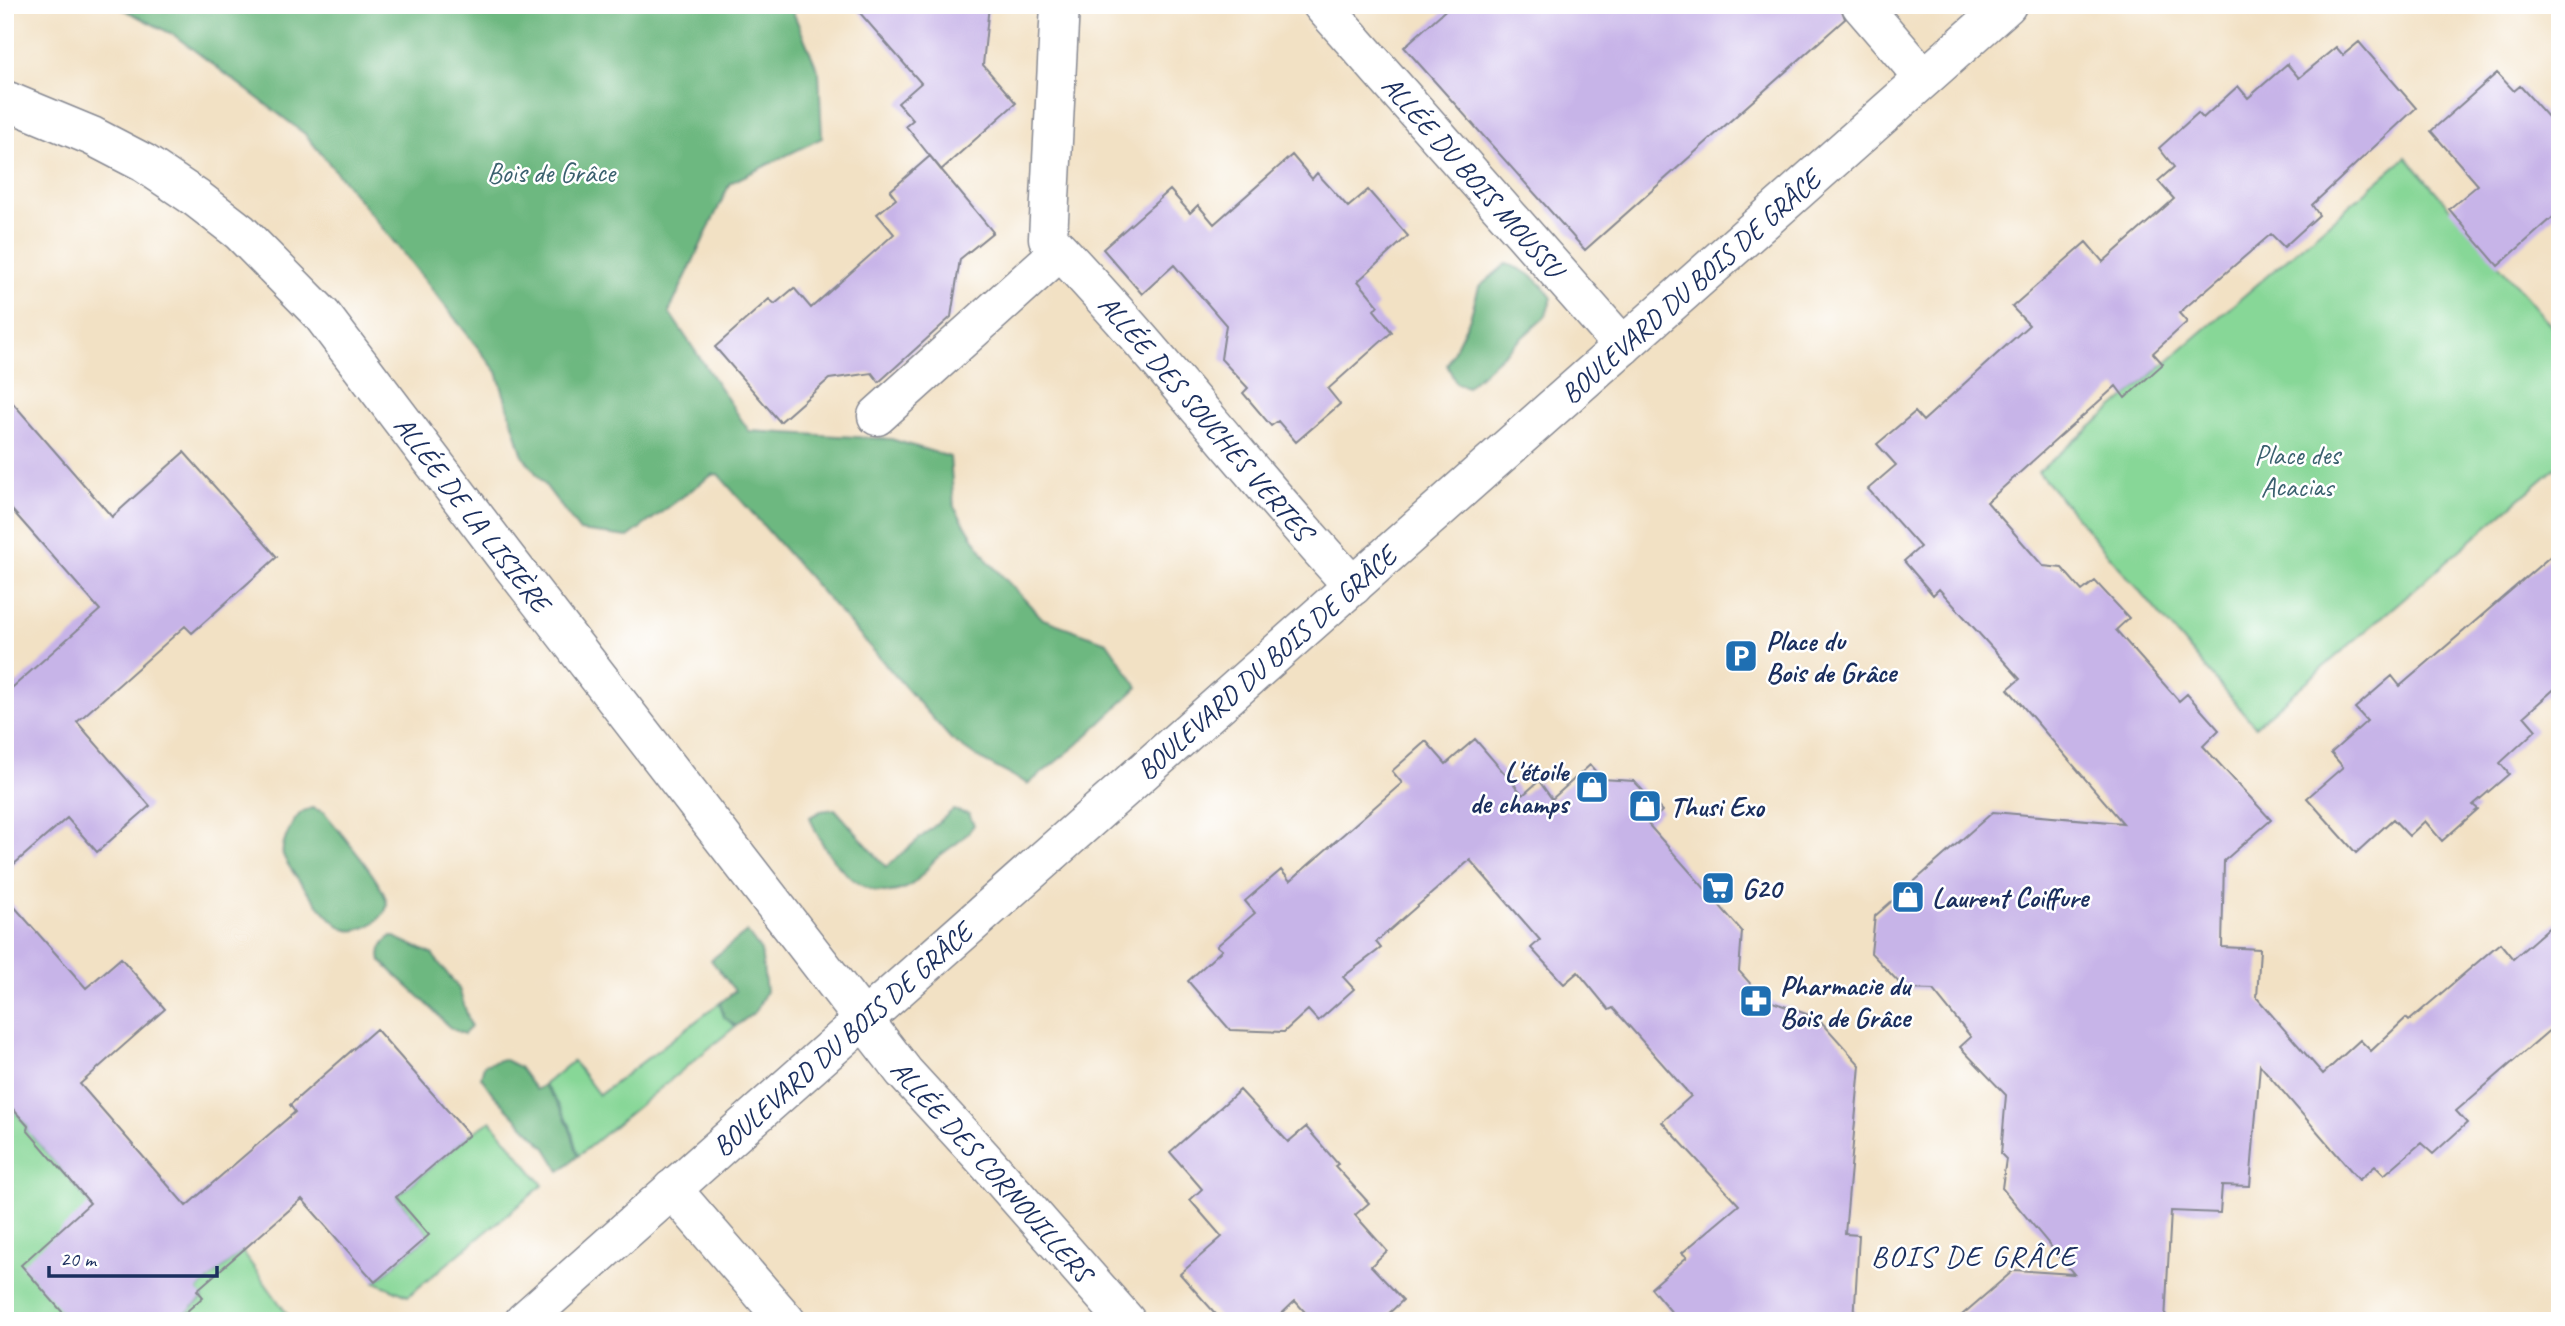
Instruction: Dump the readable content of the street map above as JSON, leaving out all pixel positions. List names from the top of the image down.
{
  "streets": {
    "street": [
      "ALLÉE DU BOIS MOUSSU",
      "BOULEVARD DU BOIS DE GRÂCE",
      "ALLÉE DES SOUCHES VERTES",
      "ALLÉE DE LA LISIÈRE",
      "ALLÉE DES CORNOUILLERS"
    ]
  },
  "crossings": [
    ["ALLÉE DU BOIS MOUSSU", "BOULEVARD DU BOIS DE GRÂCE"],
    ["BOULEVARD DU BOIS DE GRÂCE", "ALLÉE DES SOUCHES VERTES"],
    ["BOULEVARD DU BOIS DE GRÂCE", "ALLÉE DE LA LISIÈRE"],
    ["BOULEVARD DU BOIS DE GRÂCE", "ALLÉE DES CORNOUILLERS"],
    ["ALLÉE DE LA LISIÈRE", "ALLÉE DES CORNOUILLERS"]
  ],
  "districts": ["BOIS DE GRÂCE"],
  "parks": ["Bois de Grâce", "Place des Acacias"],
  "places": {
    "parking": ["Place du Bois de Grâce"],
    "shop": ["L'étoile de champs", "Thusi Exo", "Laurent Coiffure"],
    "supermarket": ["G20"],
    "pharmacy": ["Pharmacie du Bois de Grâce"]
  },
  "scale_bar": "20 m"
}
